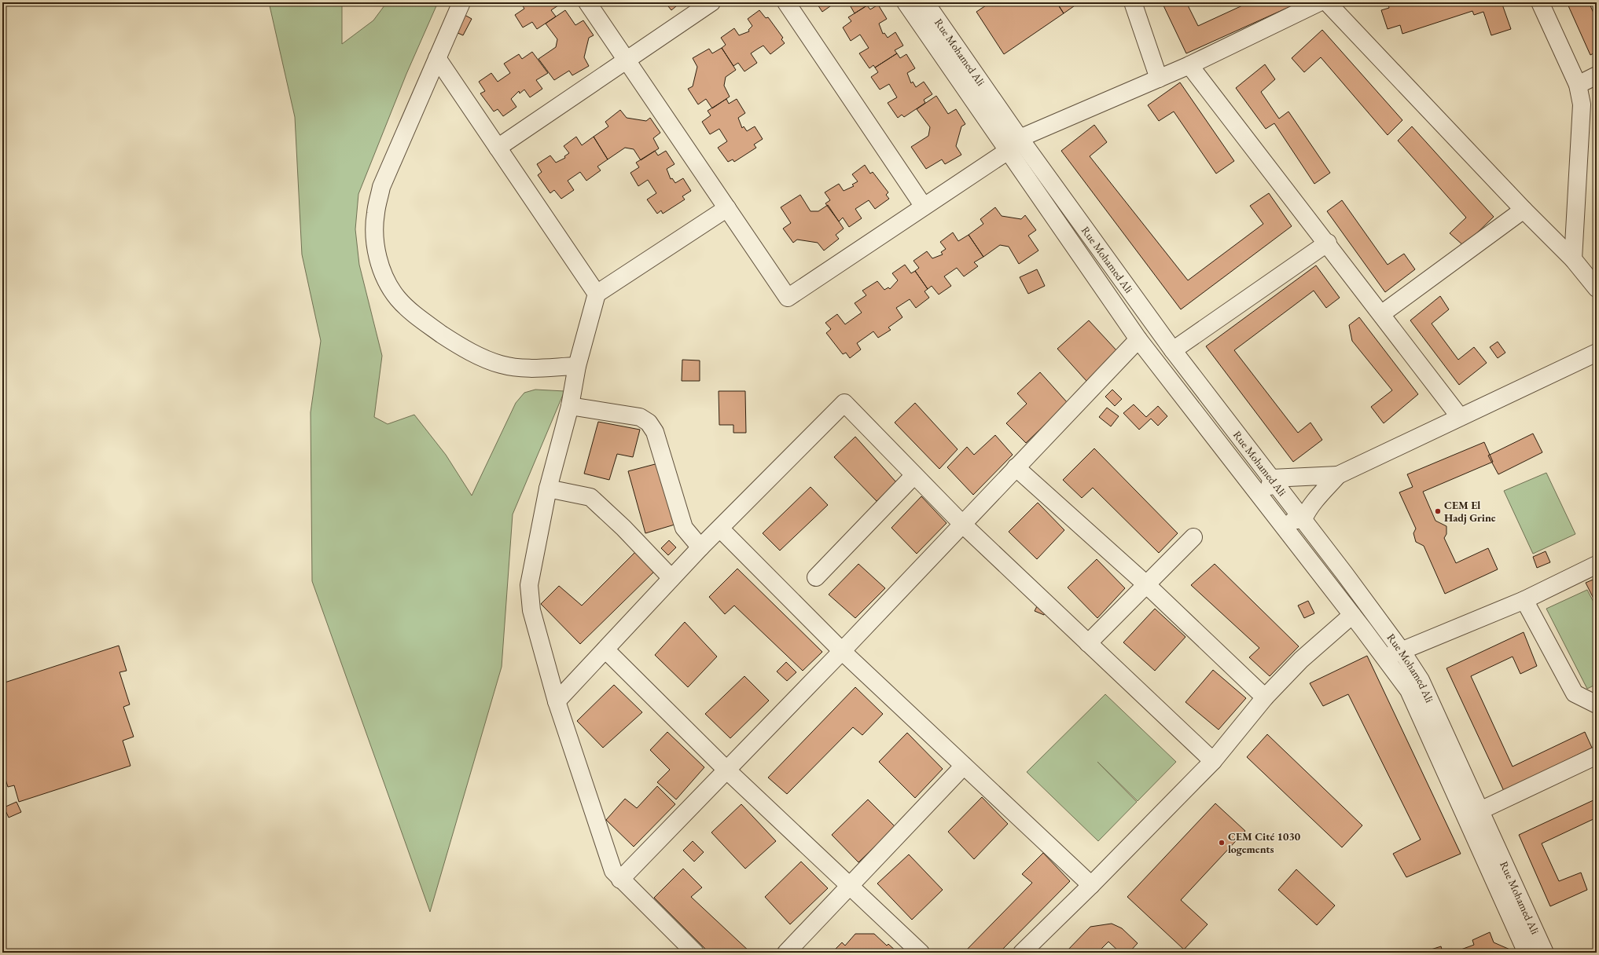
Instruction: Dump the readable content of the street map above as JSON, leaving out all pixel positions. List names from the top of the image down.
{
  "streets": {
    "street": ["Rue Mohamed Ali"]
  },
  "places": ["CEM El Hadj Grine", "CEM Cité 1030 logements"]
}
